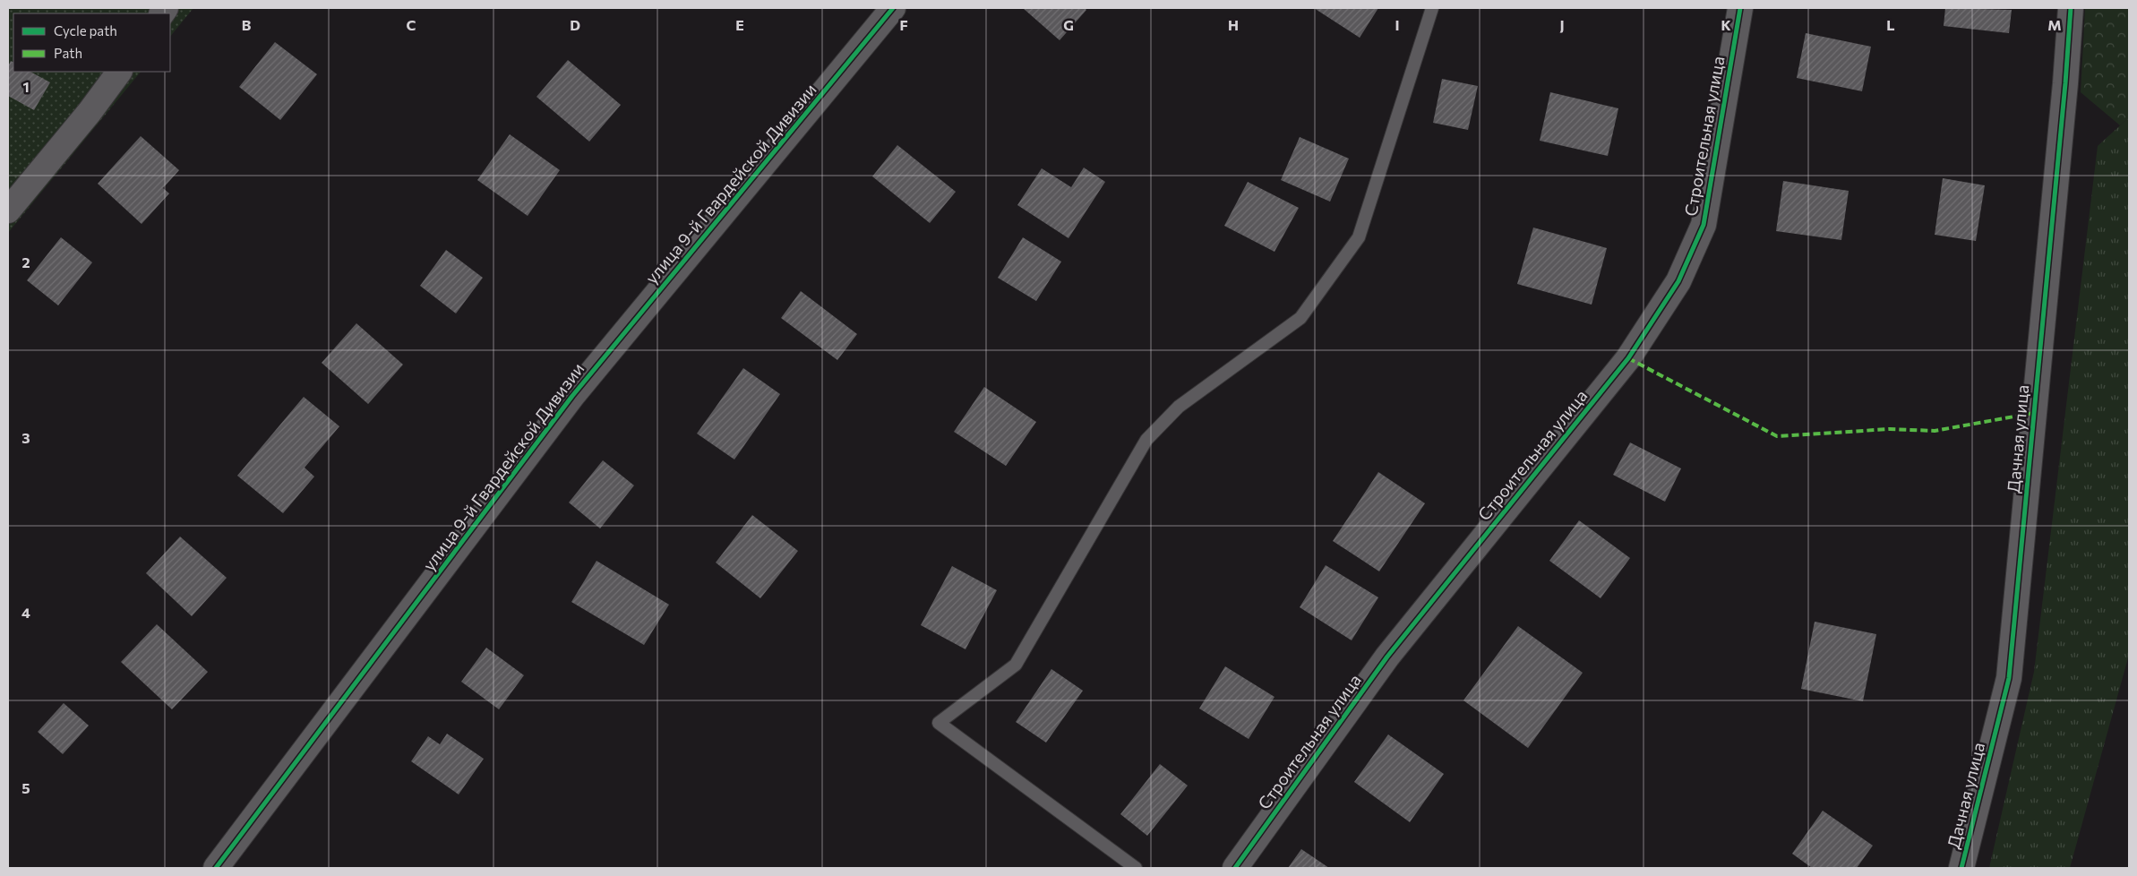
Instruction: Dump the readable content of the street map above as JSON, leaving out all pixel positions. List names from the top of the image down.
{
  "streets": {
    "street": ["Строительная улица", "улица 9-й Гвардейской Дивизии", "Дачная улица"]
  },
  "legend": ["Cycle path", "Path"],
  "grid": {
    "columns": [
      "B",
      "C",
      "D",
      "E",
      "F",
      "G",
      "H",
      "I",
      "J",
      "K",
      "L",
      "M"
    ],
    "rows": [
      "1",
      "2",
      "3",
      "4",
      "5"
    ]
  }
}
